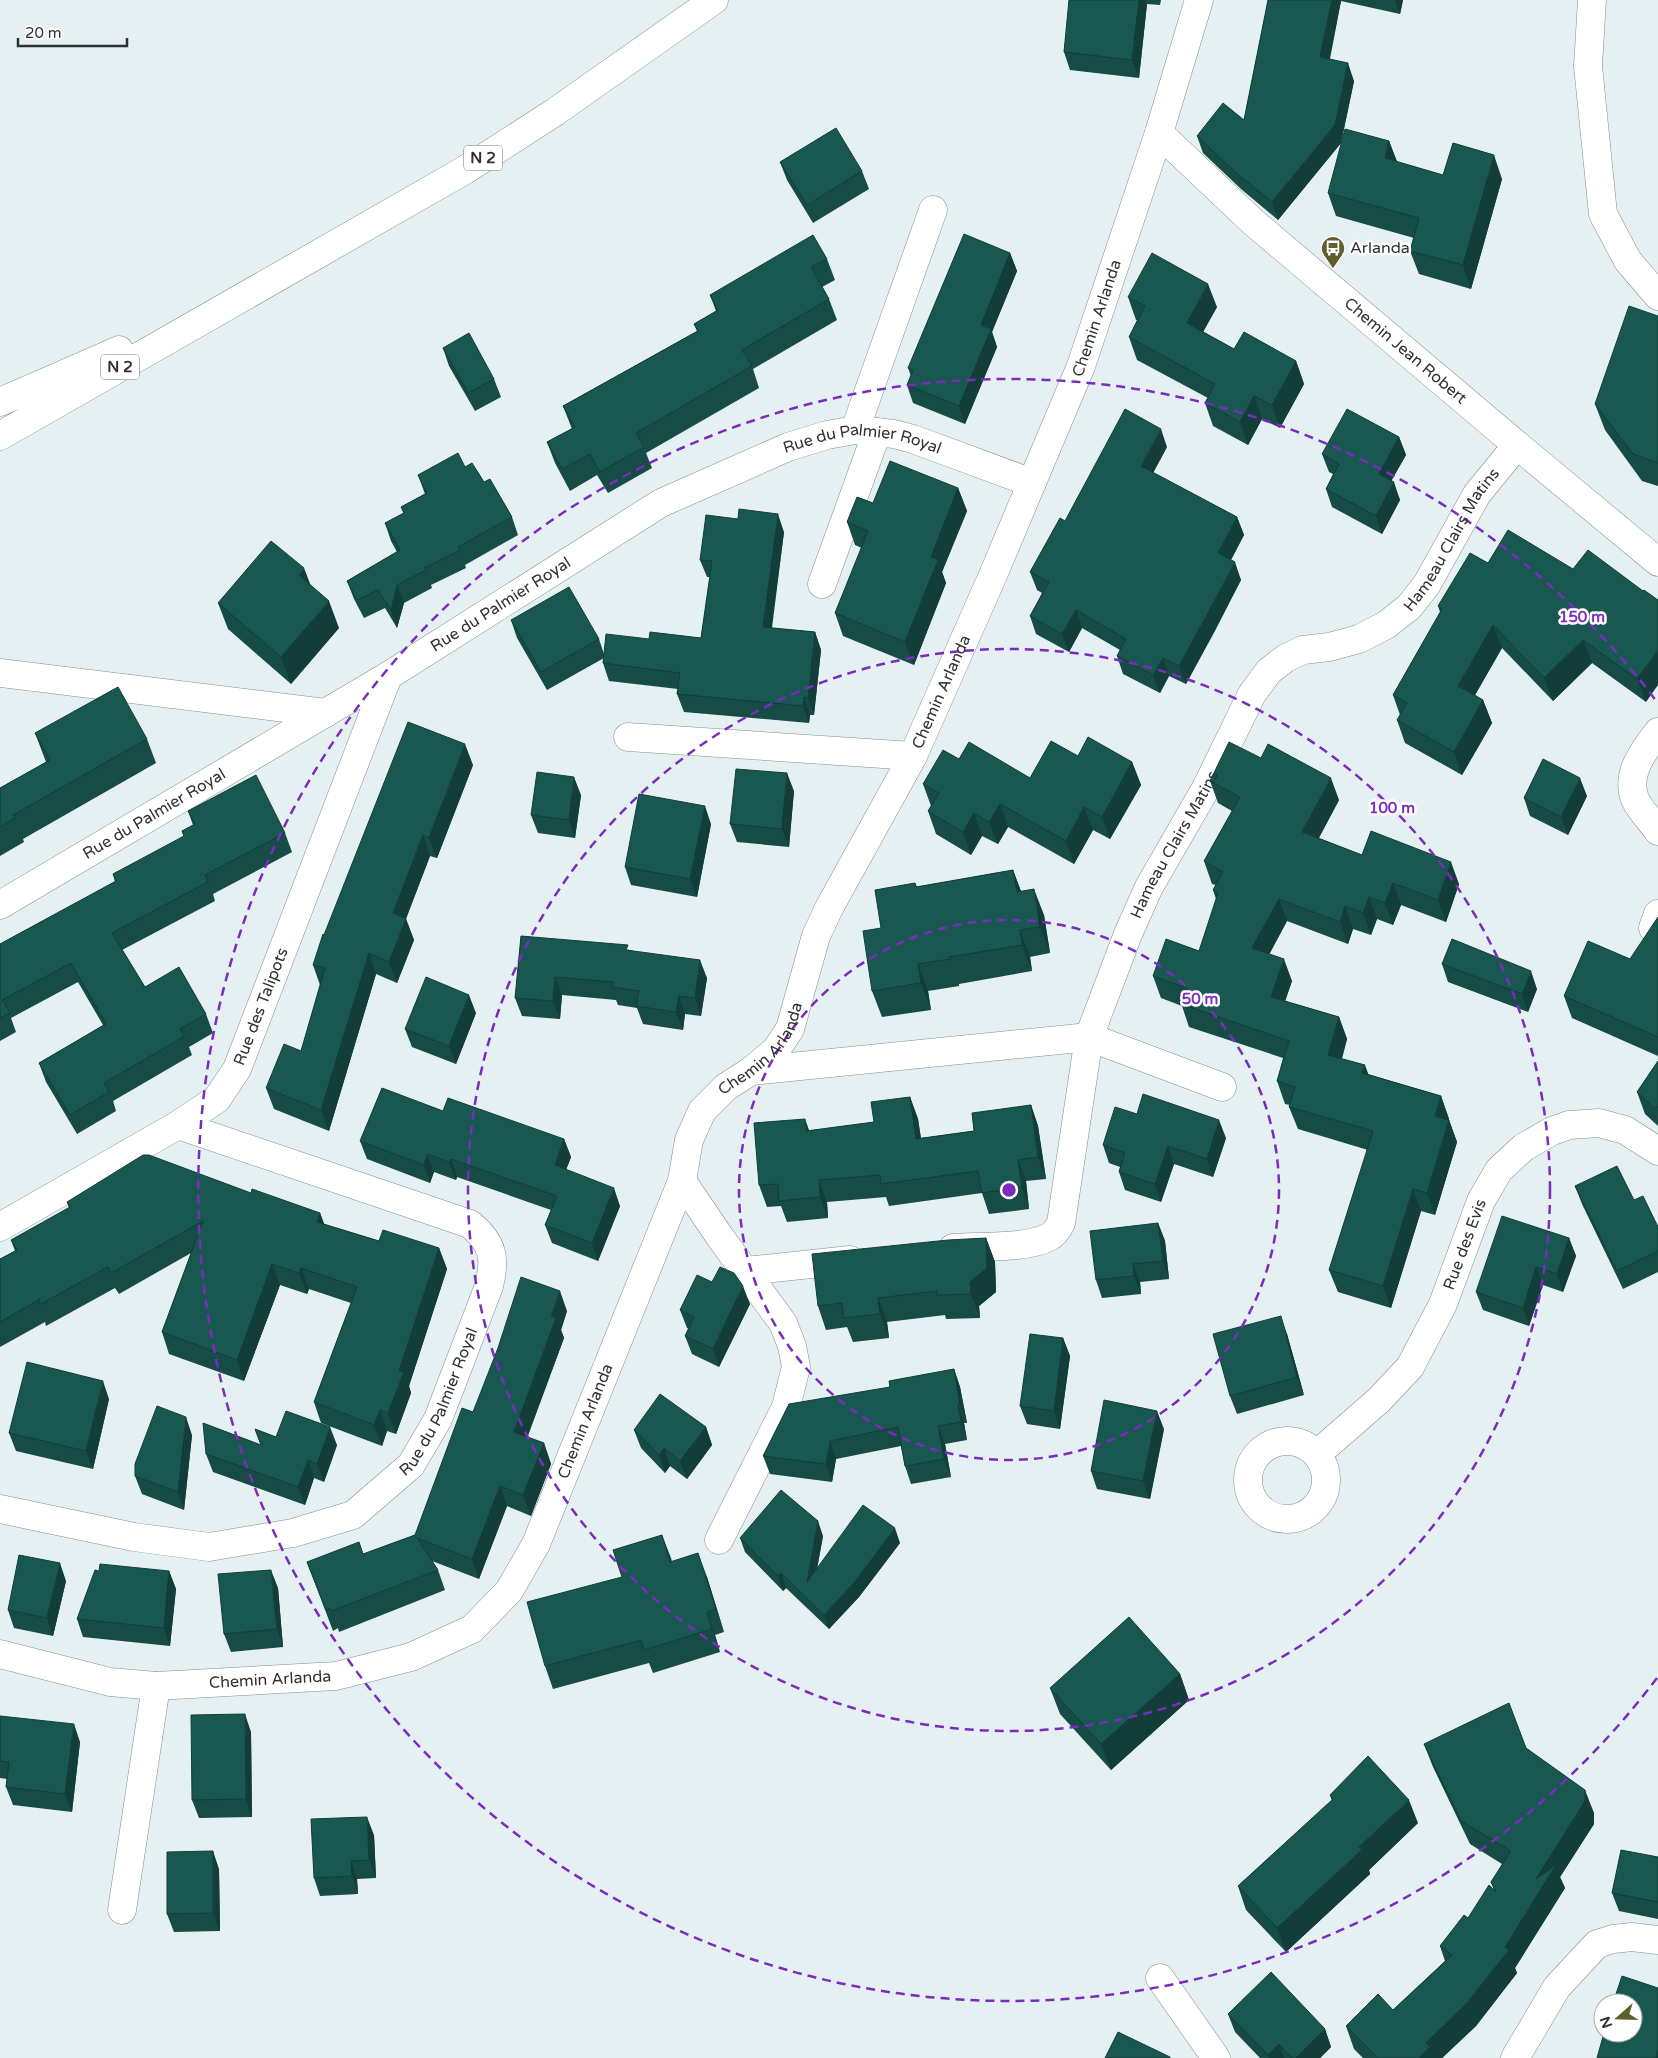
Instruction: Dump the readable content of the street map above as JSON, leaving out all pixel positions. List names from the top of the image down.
{
  "streets": {
    "main road": [
      "N 2",
      "Chemin Arlanda",
      "Chemin Jean Robert",
      "Rue du Palmier Royal",
      "Hameau Clairs Matins",
      "Rue des Talipots",
      "Rue des Evis"
    ]
  },
  "crossings": [
    ["Chemin Arlanda", "Chemin Jean Robert"],
    ["Chemin Arlanda", "Rue du Palmier Royal"],
    ["Chemin Jean Robert", "Hameau Clairs Matins"],
    ["Rue du Palmier Royal", "Rue des Talipots"]
  ],
  "places": {
    "bus stop": ["Arlanda"]
  },
  "scale_bar": "20 m",
  "north": "left",
  "rings": ["150 m", "100 m", "50 m"]
}
